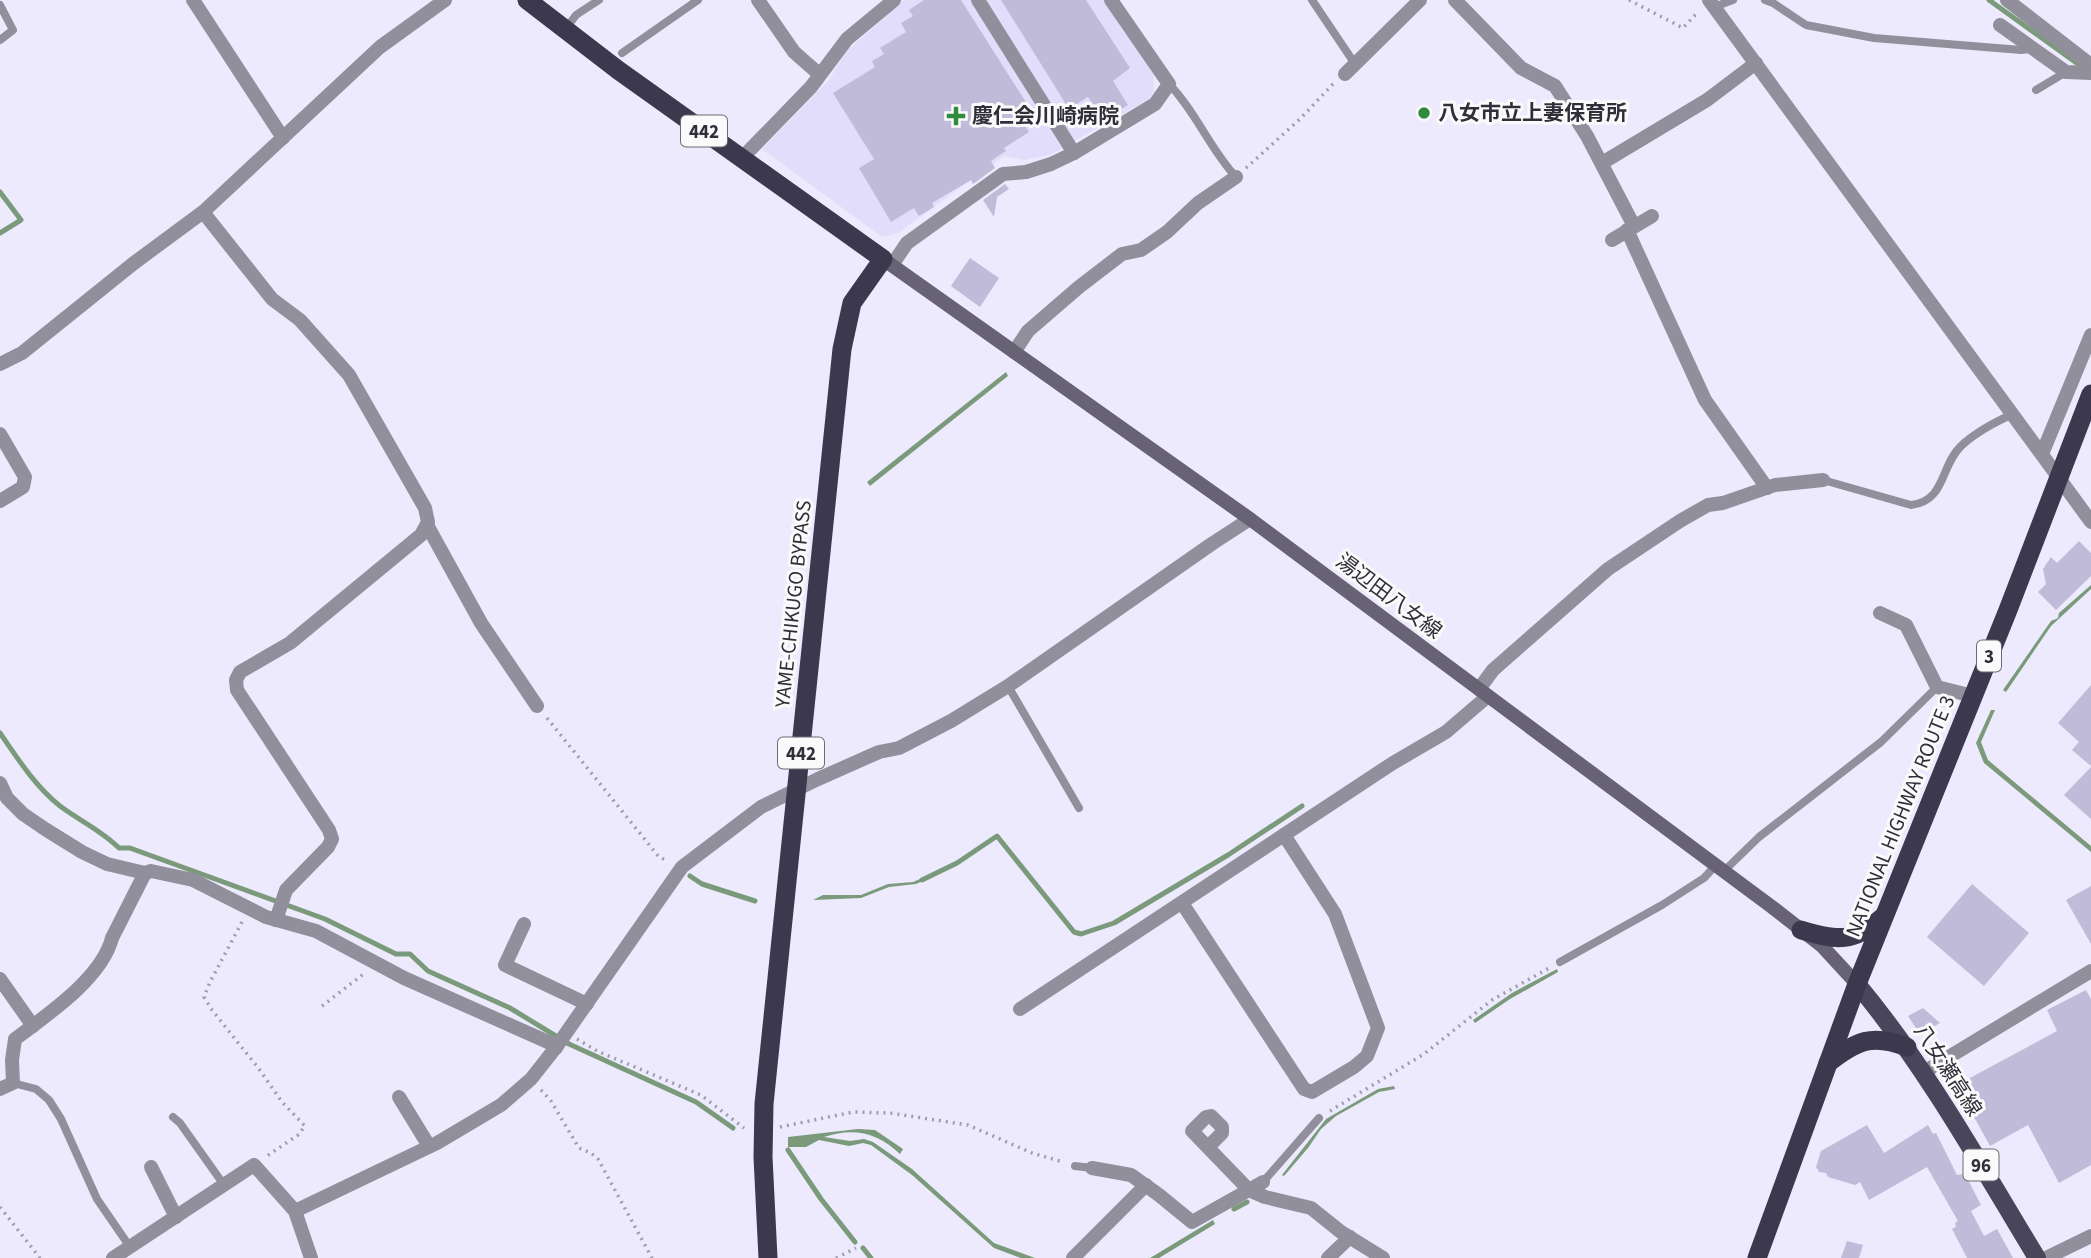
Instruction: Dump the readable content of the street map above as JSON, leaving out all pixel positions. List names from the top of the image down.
{
  "streets": {
    "highway": [
      "442",
      "YAME-CHIKUGO BYPASS",
      "3",
      "NATIONAL HIGHWAY ROUTE 3"
    ],
    "main road": ["湯辺田八女線", "八女瀬高線", "96"]
  },
  "crossings": [
    ["442", "湯辺田八女線"],
    ["442", "YAME-CHIKUGO BYPASS"],
    ["湯辺田八女線", "YAME-CHIKUGO BYPASS"],
    ["湯辺田八女線", "NATIONAL HIGHWAY ROUTE 3"],
    ["湯辺田八女線", "八女瀬高線"],
    ["NATIONAL HIGHWAY ROUTE 3", "八女瀬高線"]
  ],
  "places": {
    "other": ["八女市立上妻保育所"],
    "health": ["慶仁会川崎病院"]
  }
}
